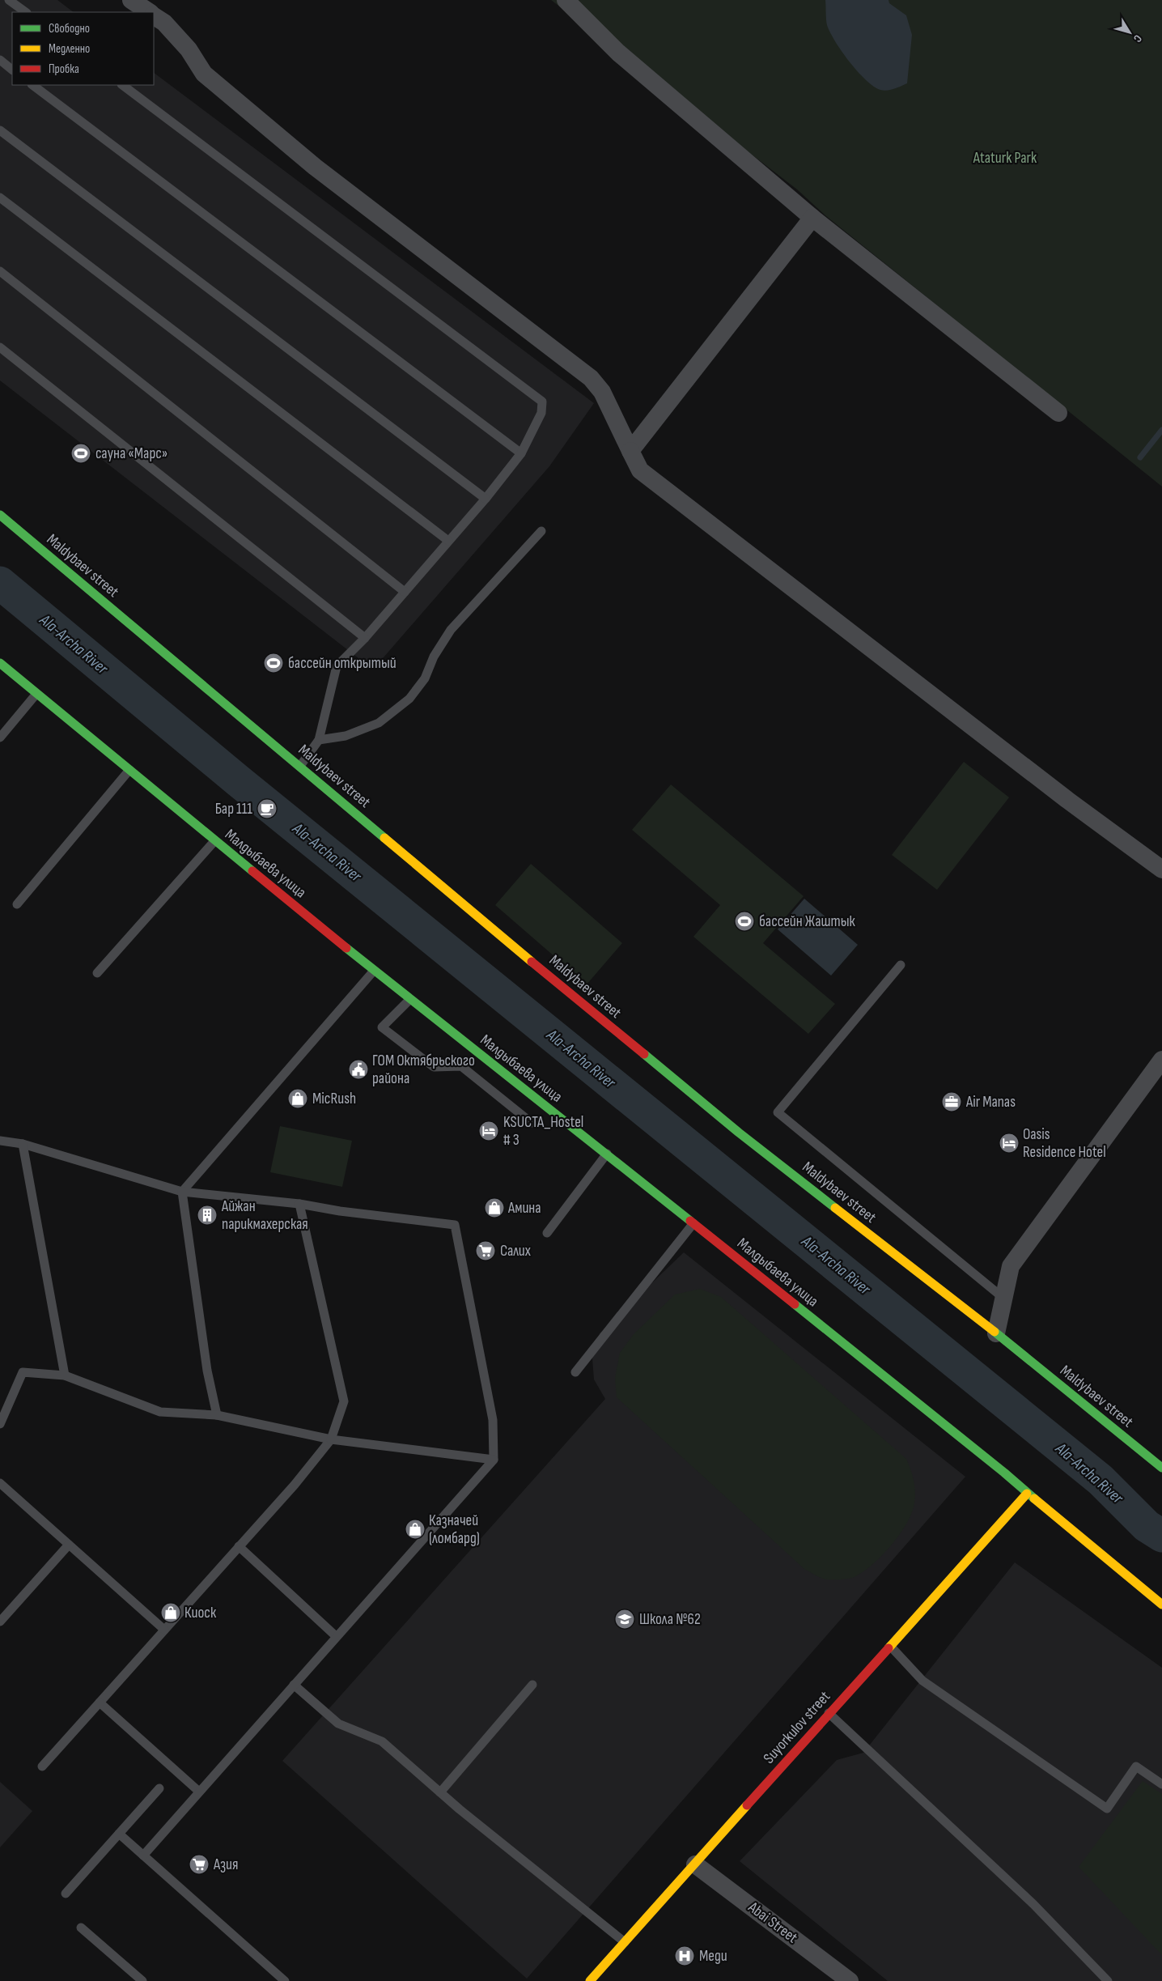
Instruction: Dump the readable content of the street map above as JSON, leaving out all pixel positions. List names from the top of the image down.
{
  "streets": {
    "street": [
      "Maldybaev street",
      "Малдыбаева улица",
      "Suyorkulov street",
      "Abai Street"
    ]
  },
  "crossings": [
    ["Малдыбаева улица", "Suyorkulov street"],
    ["Suyorkulov street", "Abai Street"]
  ],
  "water": ["Ala-Archa River"],
  "parks": ["Ataturk Park"],
  "places": {
    "sports": ["сауна «Марс»", "бассейн открытый", "бассейн Жаштык"],
    "cafe": ["Бар 111"],
    "public building": ["ГОМ Октябрьского района"],
    "shop": [
      "MicRush",
      "Амина",
      "Казначей (ломбард)",
      "Киоск"
    ],
    "office": ["Air Manas"],
    "hotel": ["KSUCTA_Hostel # 3", "Oasis Residence Hotel"],
    "building": ["Айжан парикмахерская"],
    "supermarket": ["Салих", "Азия"],
    "school or university": ["Школа №62"],
    "hospital": ["Меди"]
  },
  "legend": ["Свободно", "Медленно", "Пробка"],
  "north": "bottom right"
}
